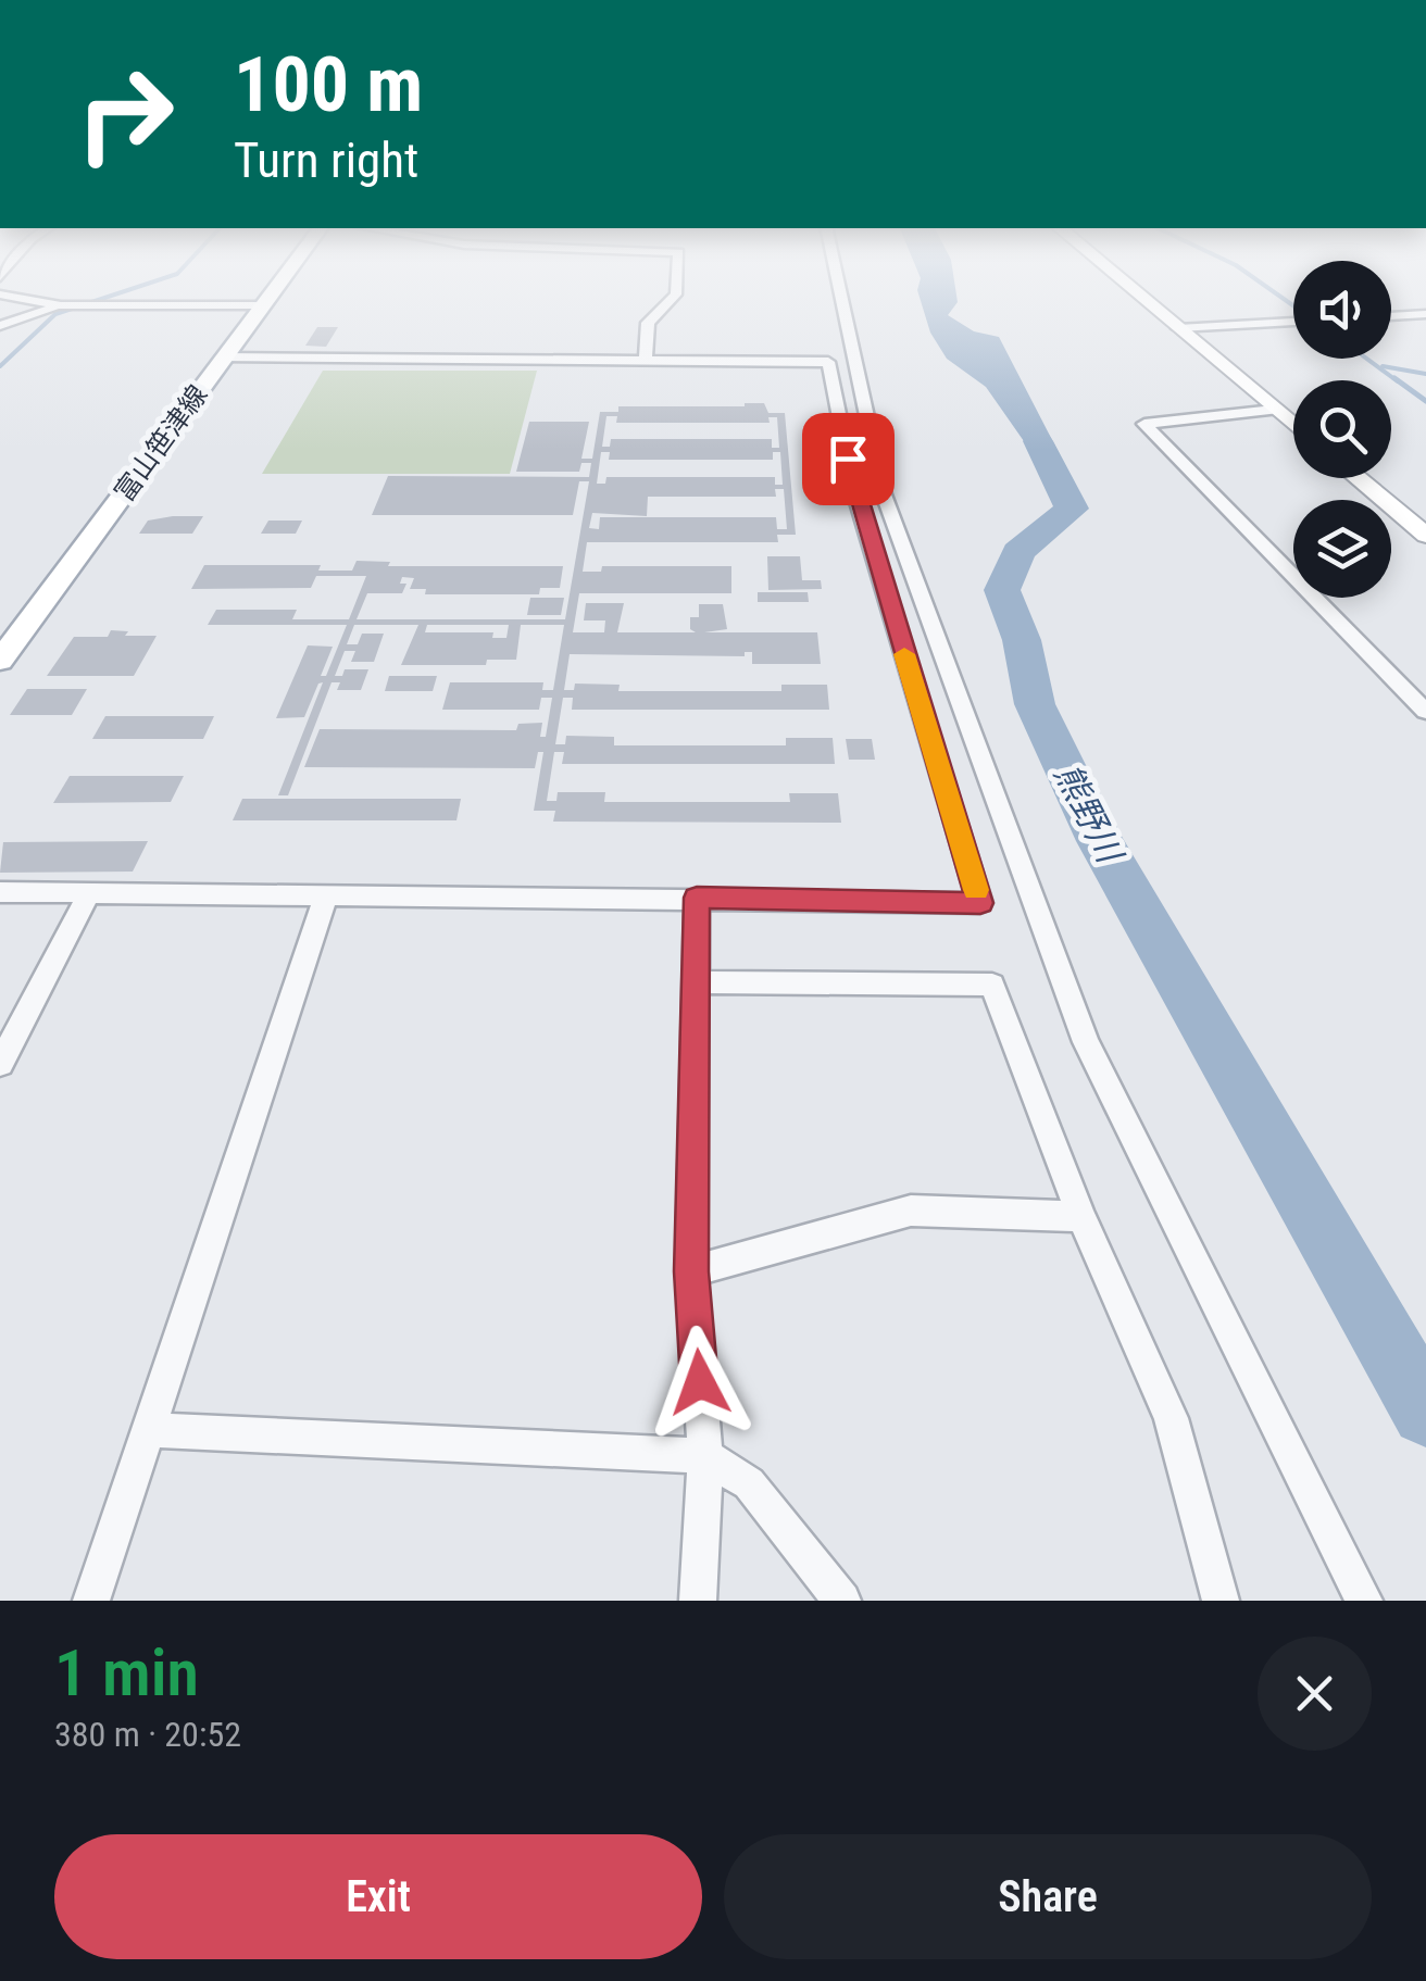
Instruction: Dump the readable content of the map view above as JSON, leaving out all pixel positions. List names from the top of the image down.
{
  "streets": {
    "main road": ["富山笹津線"]
  },
  "water": ["熊野川"],
  "page": {
    "turn": ["100 m", "Turn right"],
    "heading": ["1 min", "380 m · 20:52"],
    "buttons": ["Exit", "Share"]
  }
}
